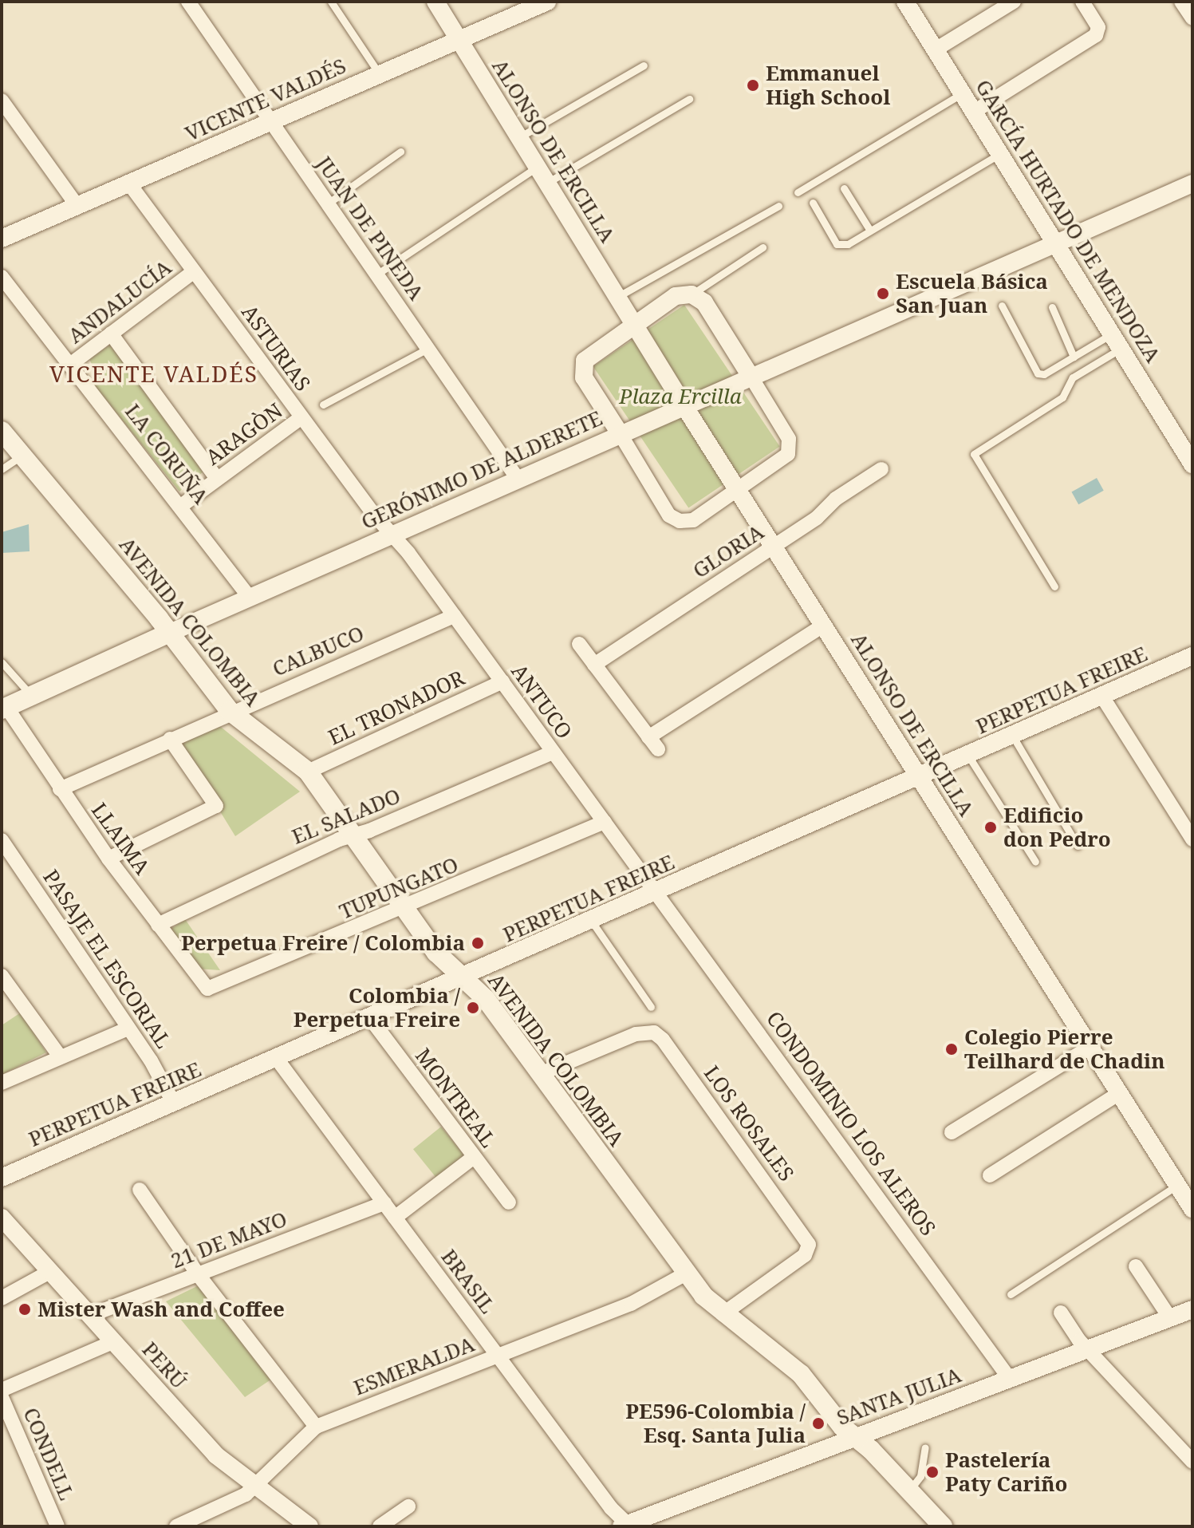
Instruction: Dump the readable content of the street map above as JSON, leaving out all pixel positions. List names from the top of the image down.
{
  "streets": {
    "main road": ["GERÓNIMO DE ALDERETE", "AVENIDA COLOMBIA"],
    "street": [
      "VICENTE VALDÉS",
      "ALONSO DE ERCILLA",
      "GARCÍA HURTADO DE MENDOZA",
      "JUAN DE PINEDA",
      "ANDALUCÍA",
      "ASTURIAS",
      "ARAGÒN",
      "LA CORUÑA",
      "GLORIA",
      "CALBUCO",
      "PERPETUA FREIRE",
      "ANTUCO",
      "EL TRONADOR",
      "EL SALADO",
      "LLAIMA",
      "TUPUNGATO",
      "PASAJE EL ESCORIAL",
      "MONTREAL",
      "LOS ROSALES",
      "CONDOMINIO LOS ALEROS",
      "21 DE MAYO",
      "BRASIL",
      "PERÚ",
      "ESMERALDA",
      "SANTA JULIA",
      "CONDELL"
    ]
  },
  "crossings": [
    ["VICENTE VALDÉS", "ALONSO DE ERCILLA"],
    ["VICENTE VALDÉS", "JUAN DE PINEDA"],
    ["VICENTE VALDÉS", "ASTURIAS"],
    ["ALONSO DE ERCILLA", "GERÓNIMO DE ALDERETE"],
    ["ALONSO DE ERCILLA", "GLORIA"],
    ["ALONSO DE ERCILLA", "PERPETUA FREIRE"],
    ["GARCÍA HURTADO DE MENDOZA", "GERÓNIMO DE ALDERETE"],
    ["JUAN DE PINEDA", "GERÓNIMO DE ALDERETE"],
    ["ANDALUCÍA", "ASTURIAS"],
    ["ANDALUCÍA", "LA CORUÑA"],
    ["ASTURIAS", "ARAGÒN"],
    ["ASTURIAS", "GERÓNIMO DE ALDERETE"],
    ["ASTURIAS", "ANTUCO"],
    ["ARAGÒN", "LA CORUÑA"],
    ["LA CORUÑA", "GERÓNIMO DE ALDERETE"],
    ["GERÓNIMO DE ALDERETE", "AVENIDA COLOMBIA"],
    ["GERÓNIMO DE ALDERETE", "ANTUCO"],
    ["GERÓNIMO DE ALDERETE", "LLAIMA"],
    ["AVENIDA COLOMBIA", "CALBUCO"],
    ["AVENIDA COLOMBIA", "PERPETUA FREIRE"],
    ["AVENIDA COLOMBIA", "EL TRONADOR"],
    ["AVENIDA COLOMBIA", "EL SALADO"],
    ["AVENIDA COLOMBIA", "TUPUNGATO"],
    ["AVENIDA COLOMBIA", "LOS ROSALES"],
    ["AVENIDA COLOMBIA", "ESMERALDA"],
    ["AVENIDA COLOMBIA", "SANTA JULIA"],
    ["CALBUCO", "ANTUCO"],
    ["CALBUCO", "LLAIMA"],
    ["PERPETUA FREIRE", "ANTUCO"],
    ["PERPETUA FREIRE", "PASAJE EL ESCORIAL"],
    ["PERPETUA FREIRE", "MONTREAL"],
    ["PERPETUA FREIRE", "CONDOMINIO LOS ALEROS"],
    ["PERPETUA FREIRE", "BRASIL"],
    ["ANTUCO", "EL TRONADOR"],
    ["ANTUCO", "EL SALADO"],
    ["ANTUCO", "TUPUNGATO"],
    ["ANTUCO", "CONDOMINIO LOS ALEROS"],
    ["EL SALADO", "LLAIMA"],
    ["LLAIMA", "TUPUNGATO"],
    ["CONDOMINIO LOS ALEROS", "SANTA JULIA"],
    ["21 DE MAYO", "BRASIL"],
    ["21 DE MAYO", "PERÚ"],
    ["BRASIL", "ESMERALDA"],
    ["BRASIL", "SANTA JULIA"],
    ["PERÚ", "ESMERALDA"]
  ],
  "districts": ["VICENTE VALDÉS"],
  "parks": ["Plaza Ercilla"],
  "places": [
    "Emmanuel High School",
    "Escuela Básica San Juan",
    "Edificio don Pedro",
    "Perpetua Freire / Colombia",
    "Colombia / Perpetua Freire",
    "Colegio Pierre Teilhard de Chadin",
    "Mister Wash and Coffee",
    "PE596-Colombia / Esq. Santa Julia",
    "Pastelería Paty Cariño"
  ]
}
